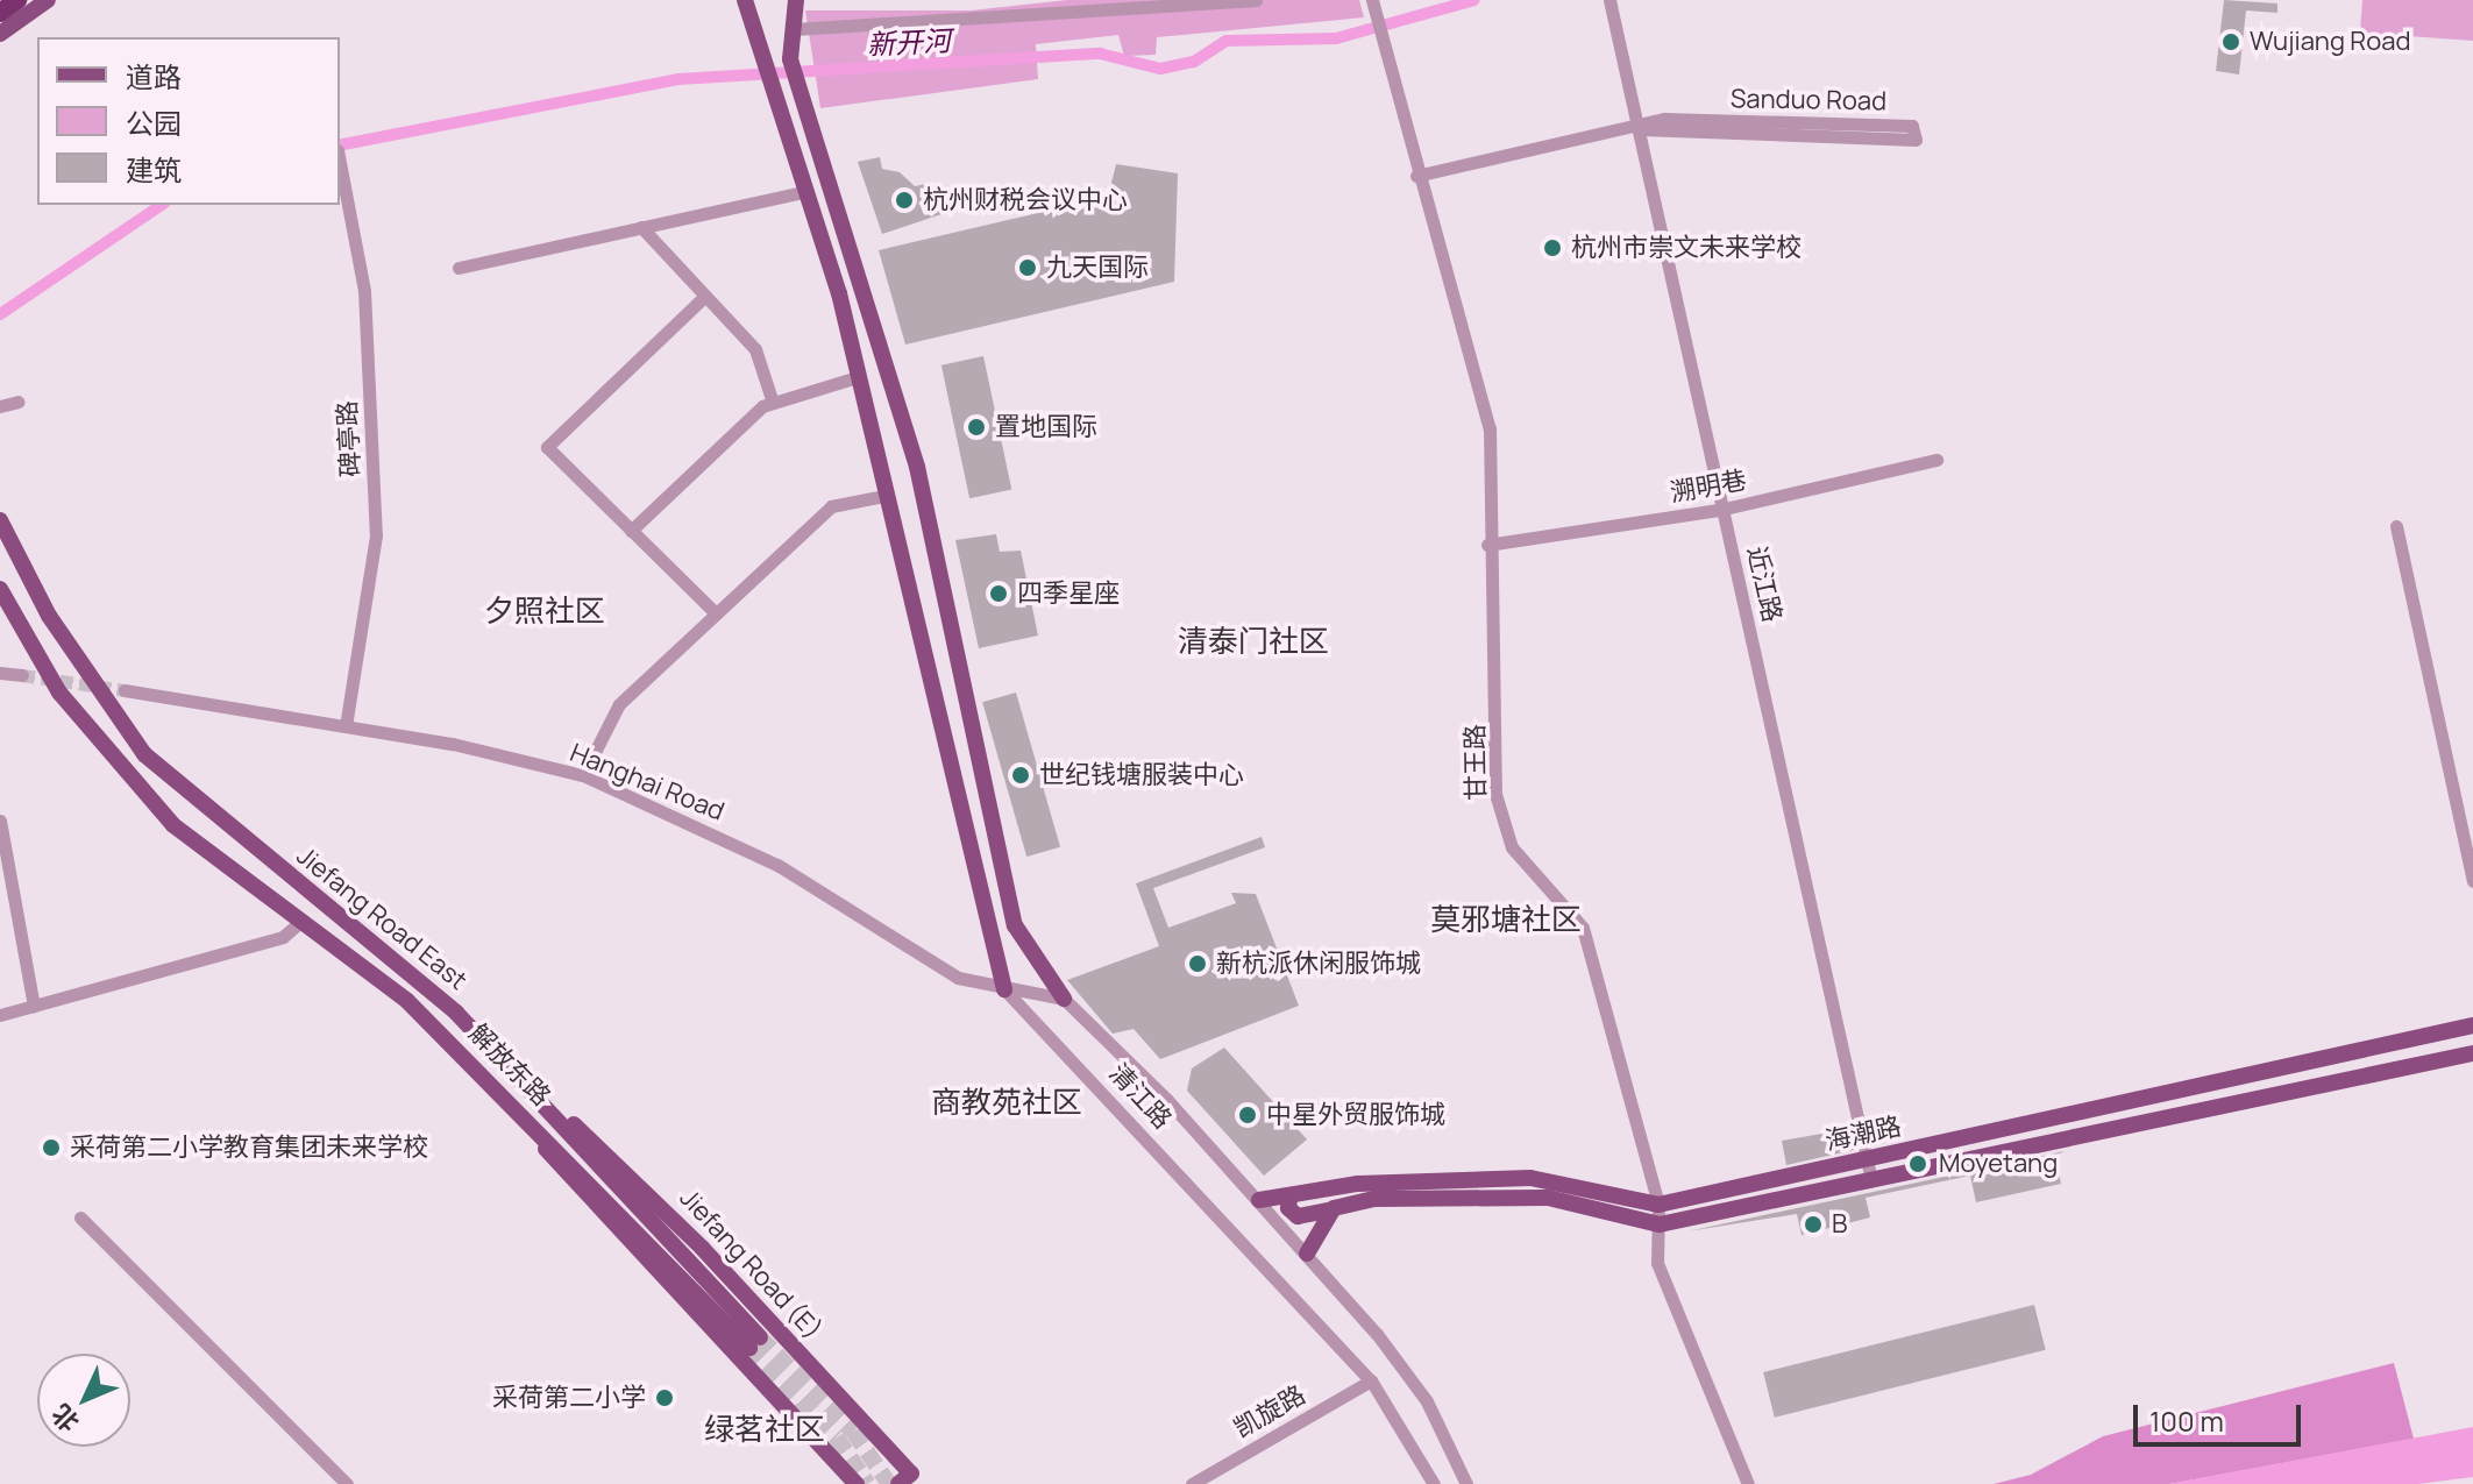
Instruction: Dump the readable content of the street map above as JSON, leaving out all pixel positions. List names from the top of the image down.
{
  "streets": {
    "main road": [
      "Jiefang Road East",
      "解放东路",
      "清江路",
      "海潮路",
      "Jiefang Road (E)"
    ],
    "street": [
      "Sanduo Road",
      "碑亭路",
      "溯明巷",
      "近江路",
      "甘王路",
      "Hanghai Road",
      "凯旋路"
    ]
  },
  "crossings": [
    ["Sanduo Road", "近江路"],
    ["Sanduo Road", "甘王路"],
    ["碑亭路", "Hanghai Road"],
    ["溯明巷", "近江路"],
    ["溯明巷", "甘王路"],
    ["近江路", "海潮路"],
    ["甘王路", "海潮路"],
    ["Hanghai Road", "清江路"],
    ["Jiefang Road East", "解放东路"],
    ["Jiefang Road East", "Jiefang Road (E)"],
    ["清江路", "海潮路"],
    ["清江路", "凯旋路"]
  ],
  "districts": [
    "夕照社区",
    "清泰门社区",
    "莫邪塘社区",
    "商教苑社区",
    "绿茗社区"
  ],
  "water": ["新开河"],
  "places": [
    "Wujiang Road",
    "杭州财税会议中心",
    "杭州市崇文未来学校",
    "九天国际",
    "置地国际",
    "四季星座",
    "世纪钱塘服装中心",
    "新杭派休闲服饰城",
    "中星外贸服饰城",
    "采荷第二小学教育集团未来学校",
    "Moyetang",
    "B",
    "采荷第二小学"
  ],
  "legend": ["道路", "公园", "建筑"],
  "scale_bar": "100 m",
  "north": "bottom left"
}
